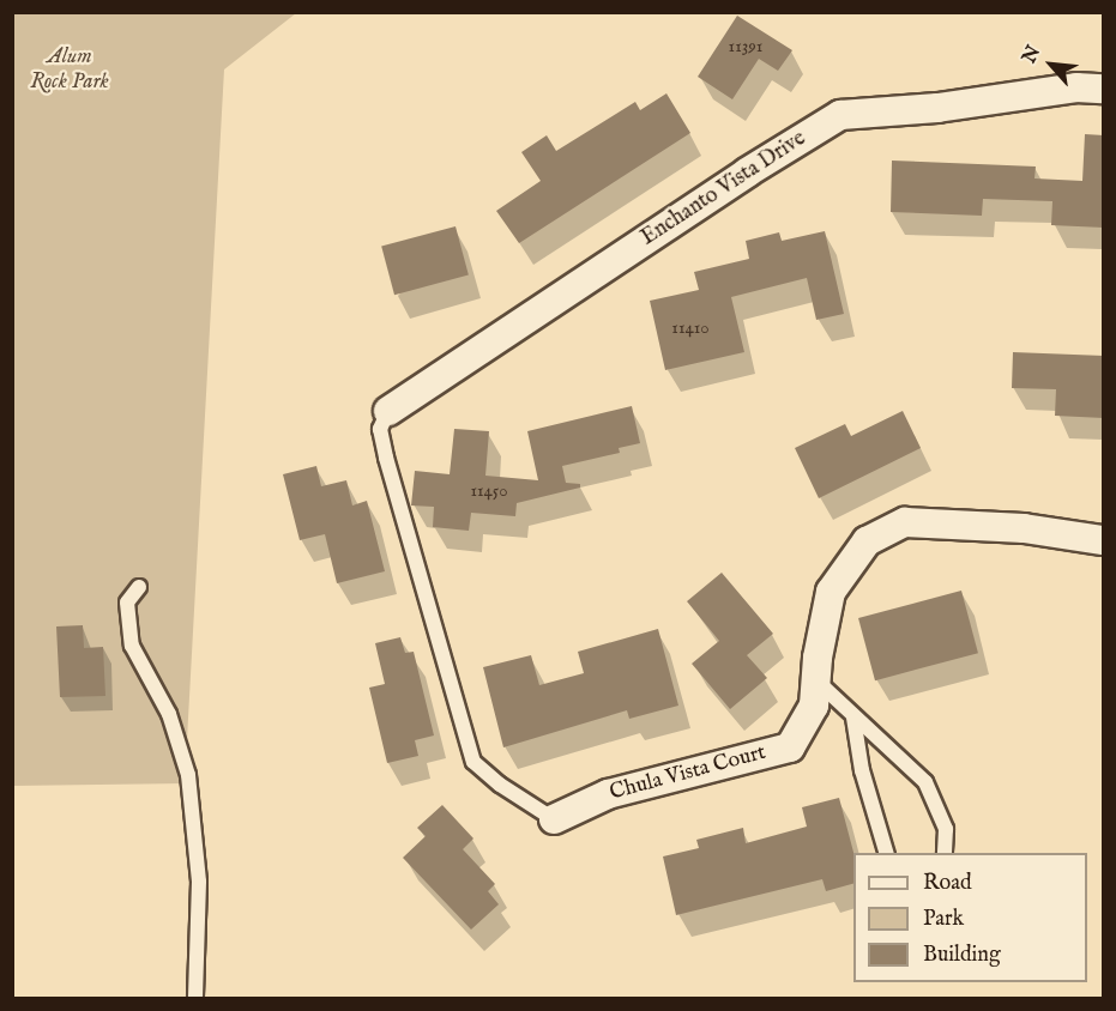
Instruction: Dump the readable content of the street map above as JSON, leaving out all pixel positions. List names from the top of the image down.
{
  "streets": {
    "street": ["Enchanto Vista Drive", "Chula Vista Court"]
  },
  "parks": ["Alum Rock Park"],
  "house_numbers": ["11391", "11410", "11450"],
  "legend": ["Road", "Park", "Building"],
  "north": "top left"
}
